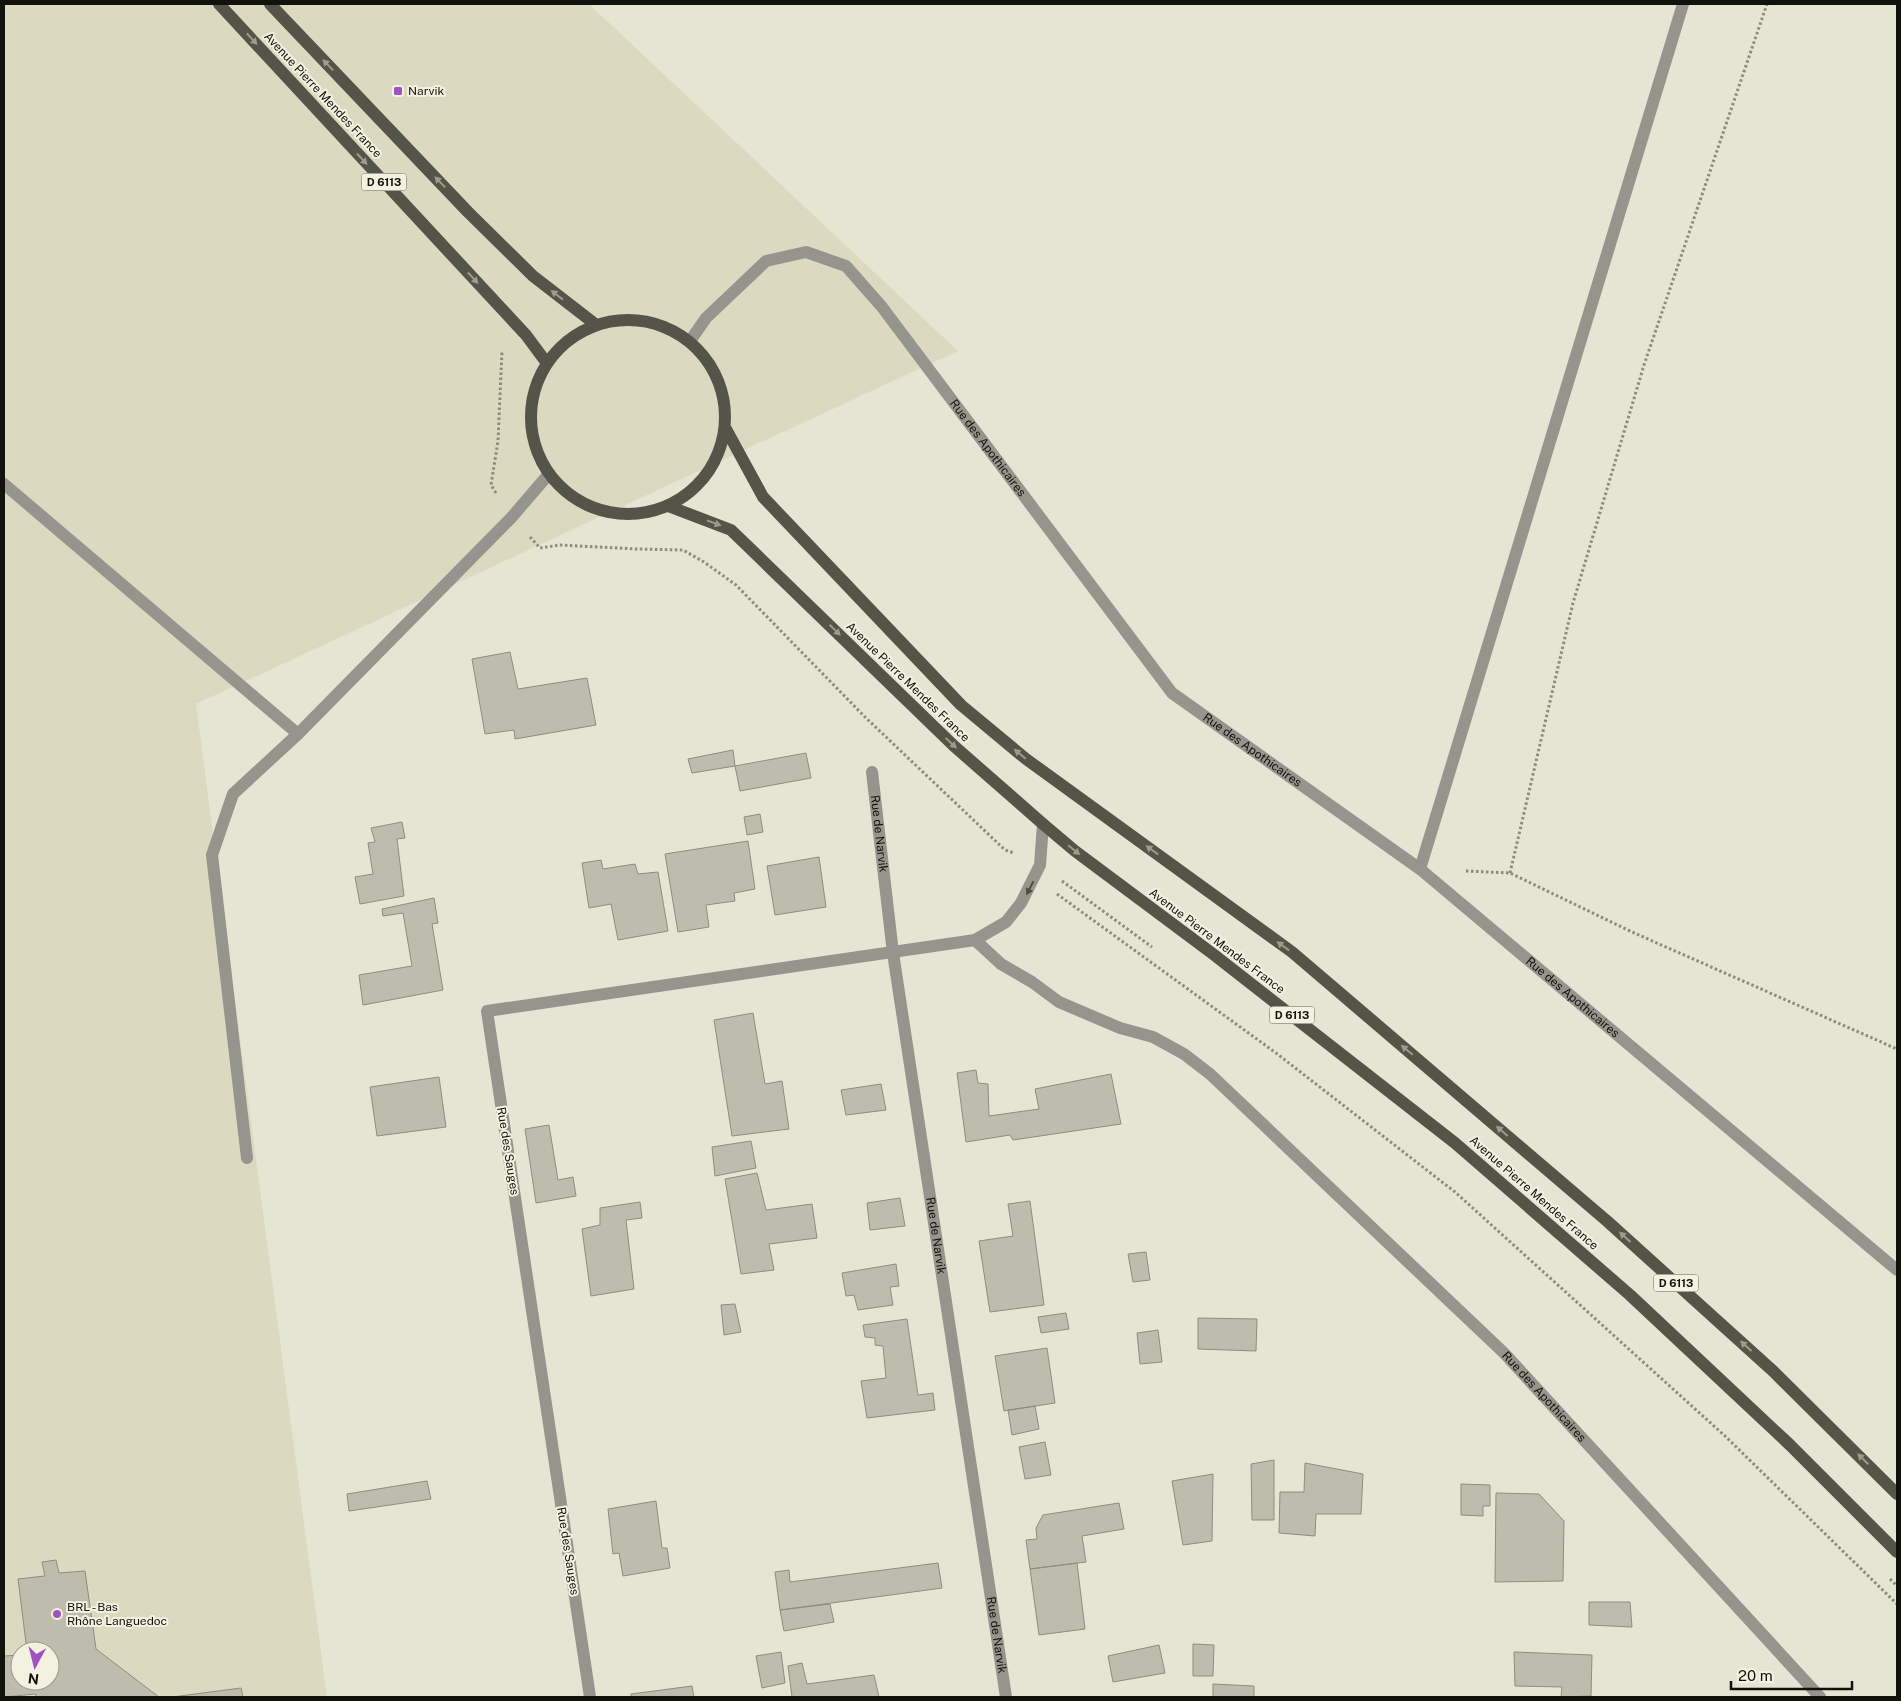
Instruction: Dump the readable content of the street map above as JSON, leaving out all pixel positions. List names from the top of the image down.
{
  "streets": {
    "main road": ["Avenue Pierre Mendes France", "D 6113"],
    "street": ["Rue des Apothicaires", "Rue de Narvik", "Rue des Sauges"]
  },
  "crossings": [
    ["Rue de Narvik", "Rue des Sauges"]
  ],
  "places": {
    "transit": ["Narvik"],
    "other": ["BRL - Bas Rhône Languedoc"]
  },
  "scale_bar": "20 m",
  "north": "bottom"
}
